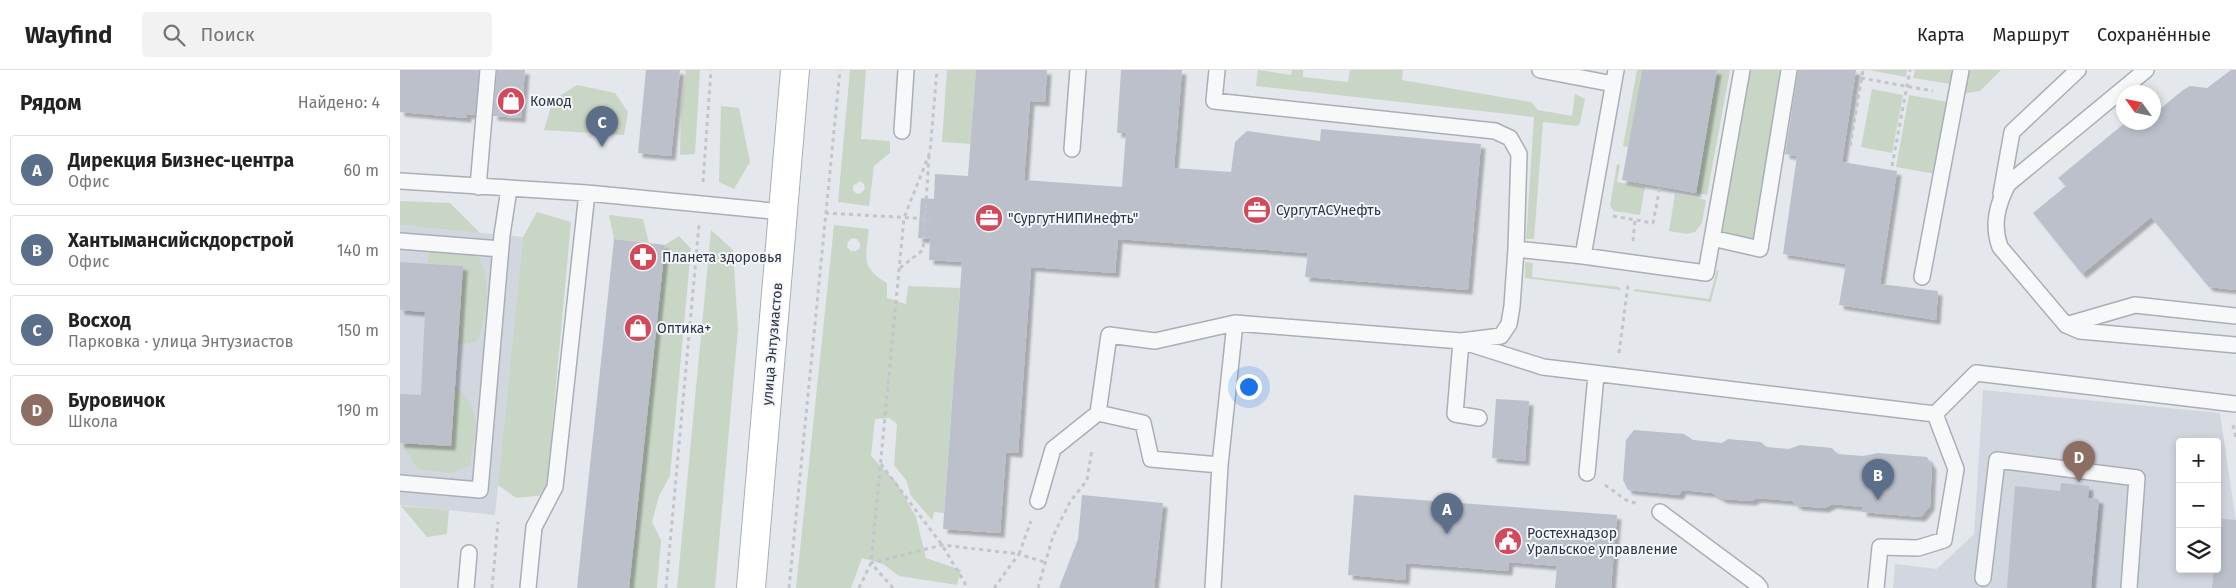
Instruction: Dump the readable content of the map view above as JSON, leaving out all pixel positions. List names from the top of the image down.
{
  "streets": {
    "main road": ["улица Энтузиастов"]
  },
  "places": {
    "shop": ["Комод", "Оптика+"],
    "office": ["СургутАСУнефть", "\"СургутНИПИнефть\""],
    "pharmacy": ["Планета здоровья"],
    "public building": ["Ростехнадзор Уральское управление"]
  },
  "north": "top left",
  "page": {
    "header": "Wayfind",
    "search": "Поиск",
    "nav": ["Карта", "Маршрут", "Сохранённые"],
    "heading": ["Рядом", "Найдено: 4"],
    "pins": [
      "C",
      "D",
      "B",
      "A"
    ],
    "list": [
      {
        "mark": "A",
        "name": "Дирекция Бизнес-центра",
        "note": "Офис",
        "value": "60 m"
      },
      {
        "mark": "B",
        "name": "Хантымансийскдорстрой",
        "note": "Офис",
        "value": "140 m"
      },
      {
        "mark": "C",
        "name": "Восход",
        "note": "Парковка · улица Энтузиастов",
        "value": "150 m"
      },
      {
        "mark": "D",
        "name": "Буровичок",
        "note": "Школа",
        "value": "190 m"
      }
    ],
    "map_buttons": ["+", "−"]
  }
}
